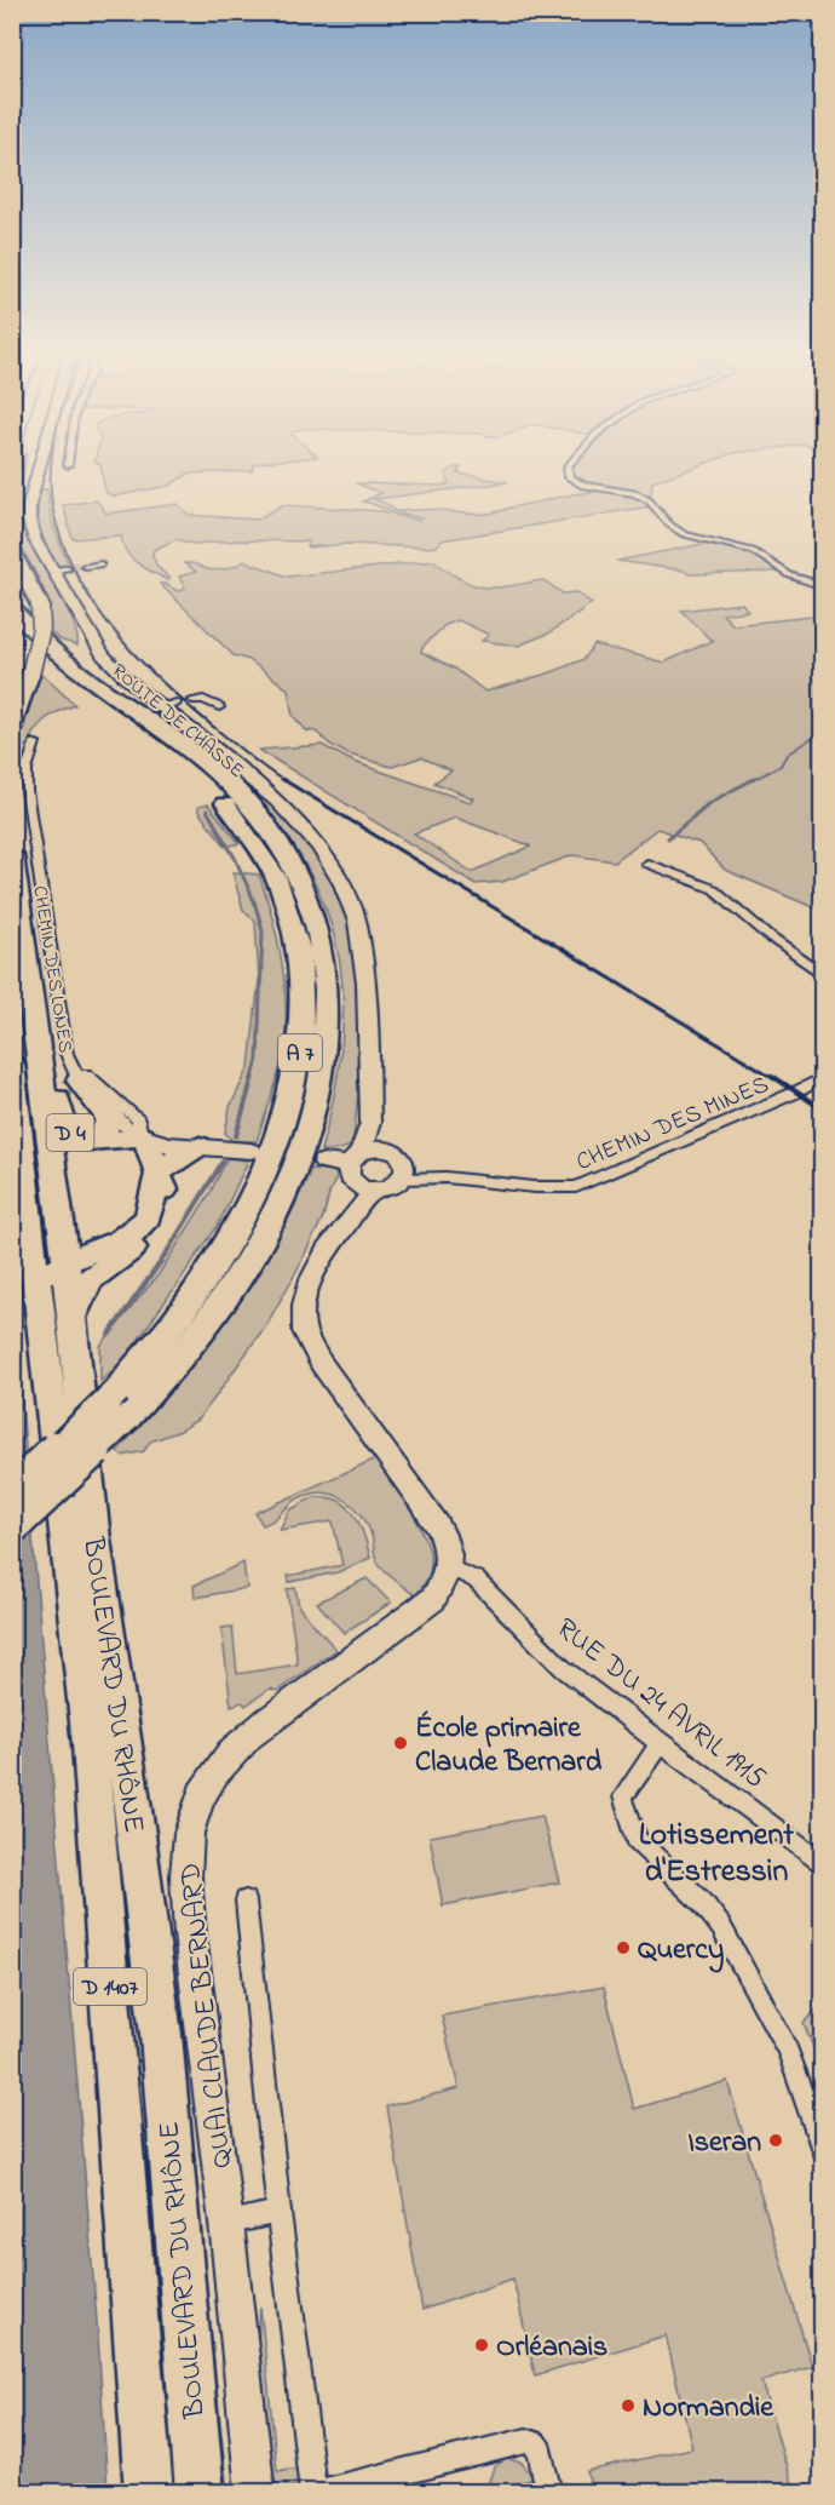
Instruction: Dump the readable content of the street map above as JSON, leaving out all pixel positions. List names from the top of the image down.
{
  "streets": {
    "highway": [
      "A 7",
      "D 4",
      "BOULEVARD DU RHÔNE",
      "D 1407"
    ],
    "main road": ["ROUTE DE CHASSE", "CHEMIN DES LONES", "QUAI CLAUDE BERNARD"],
    "street": ["CHEMIN DES MINES", "RUE DU 24 AVRIL 1915"]
  },
  "crossings": [
    ["ROUTE DE CHASSE", "CHEMIN DES MINES"],
    ["CHEMIN DES LONES", "D 4"],
    ["D 4", "BOULEVARD DU RHÔNE"],
    ["RUE DU 24 AVRIL 1915", "QUAI CLAUDE BERNARD"]
  ],
  "districts": ["Lotissement d'Estressin"],
  "places": [
    "École primaire Claude Bernard",
    "Quercy",
    "Iseran",
    "Orléanais",
    "Normandie"
  ]
}
